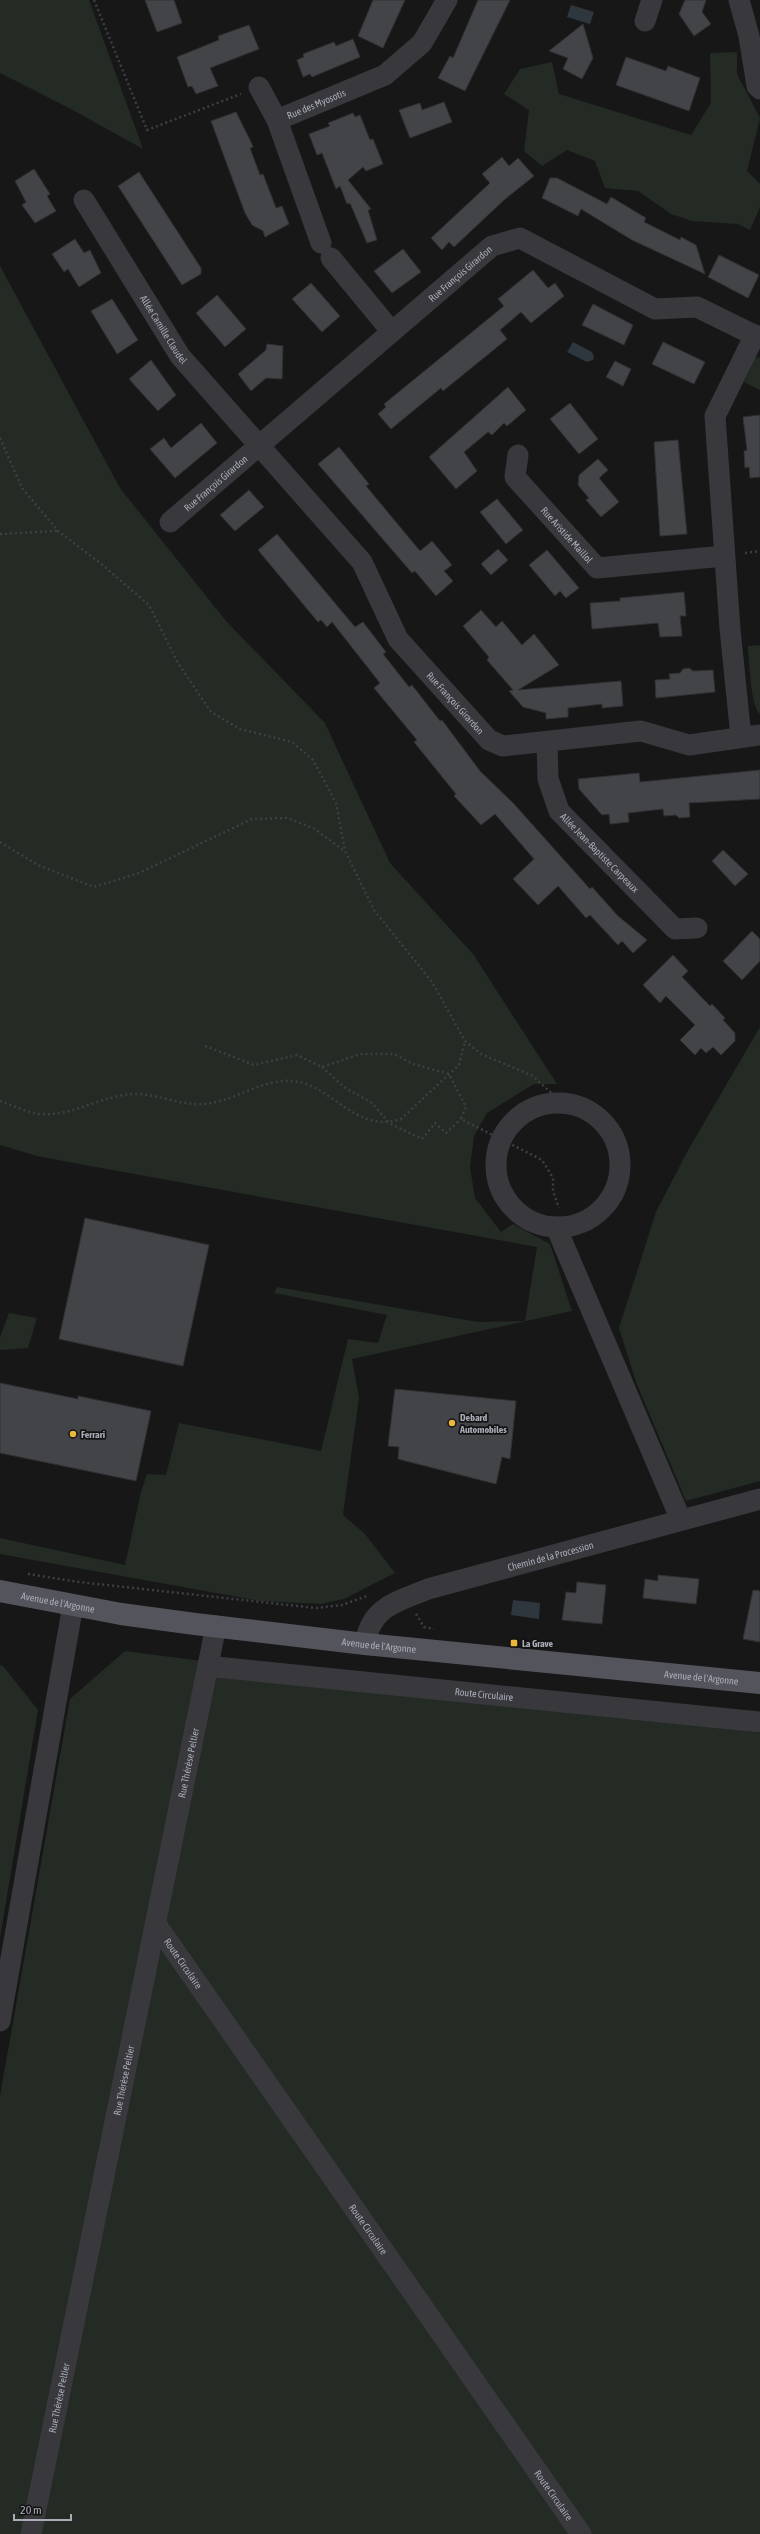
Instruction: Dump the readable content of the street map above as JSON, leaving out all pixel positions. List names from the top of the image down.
{
  "streets": {
    "main road": ["Avenue de l'Argonne"],
    "street": [
      "Rue des Myosotis",
      "Rue François Girardon",
      "Allée Camille Claudel",
      "Rue Aristide Maillol",
      "Allée Jean-Baptiste Carpeaux",
      "Chemin de la Procession",
      "Route Circulaire",
      "Rue Thérèse Peltier"
    ]
  },
  "crossings": [
    ["Rue des Myosotis", "Rue François Girardon"],
    ["Rue François Girardon", "Allée Camille Claudel"],
    ["Rue François Girardon", "Allée Jean-Baptiste Carpeaux"],
    ["Chemin de la Procession", "Avenue de l'Argonne"],
    ["Avenue de l'Argonne", "Rue Thérèse Peltier"],
    ["Route Circulaire", "Rue Thérèse Peltier"]
  ],
  "places": {
    "other": ["Debard Automobiles", "Ferrari"],
    "transit": ["La Grave"]
  },
  "scale_bar": "20 m"
}
